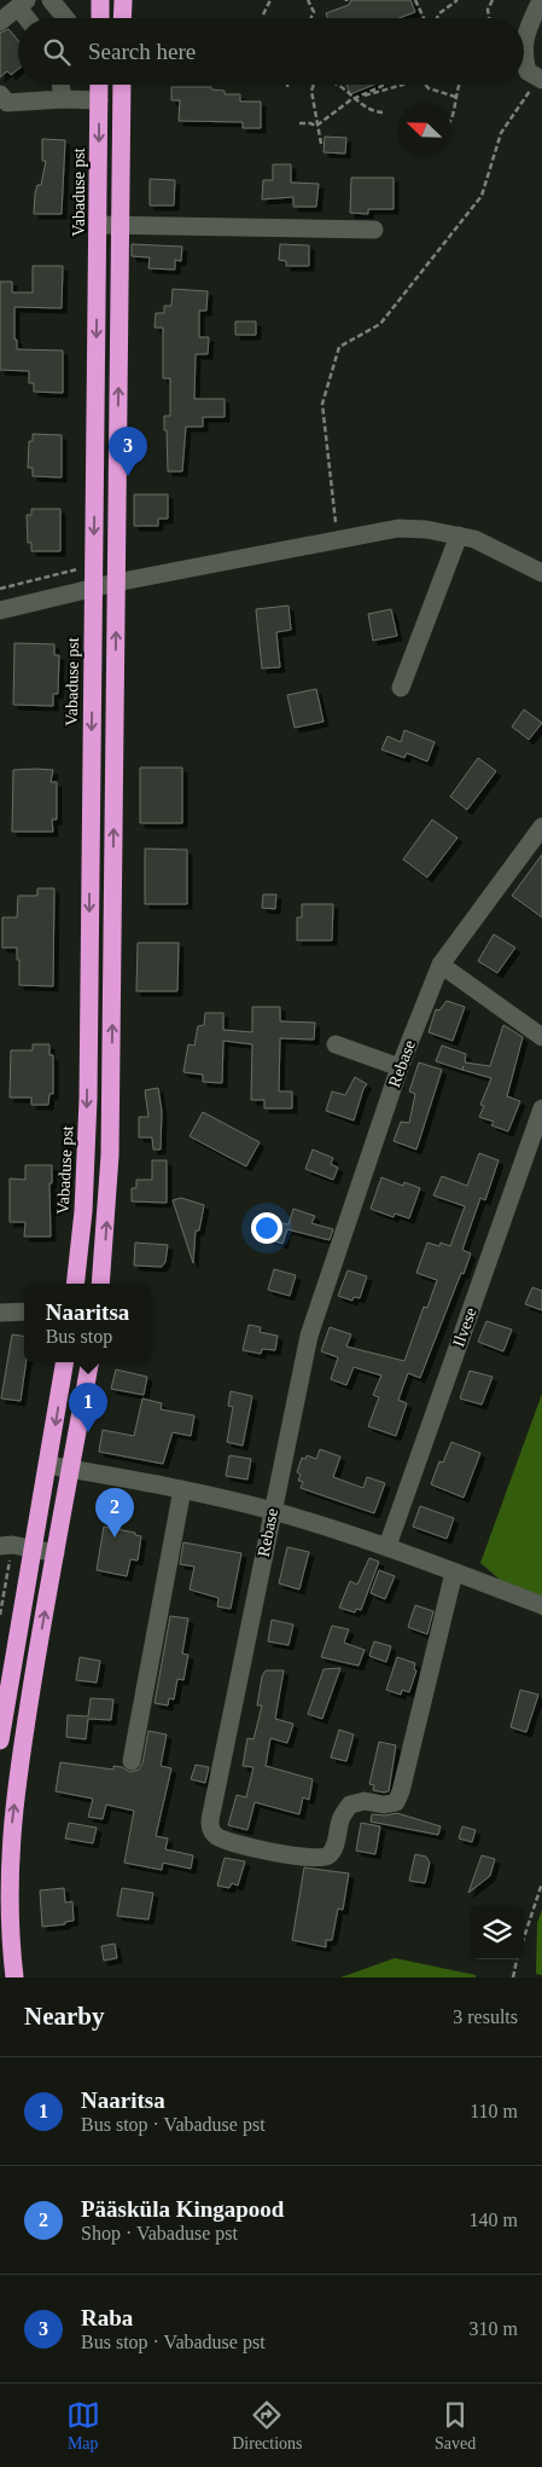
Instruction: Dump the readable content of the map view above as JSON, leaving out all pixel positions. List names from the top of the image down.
{
  "streets": {
    "highway": ["Vabaduse pst"],
    "street": ["Rebase", "Ilvese"]
  },
  "north": "top left",
  "page": {
    "search": "Search here",
    "pins": ["3", "1", "2"],
    "popup": ["Naaritsa", "Bus stop"],
    "heading": ["Nearby", "3 results"],
    "list": [
      {
        "mark": "1",
        "name": "Naaritsa",
        "note": "Bus stop · Vabaduse pst",
        "value": "110 m"
      },
      {
        "mark": "2",
        "name": "Pääsküla Kingapood",
        "note": "Shop · Vabaduse pst",
        "value": "140 m"
      },
      {
        "mark": "3",
        "name": "Raba",
        "note": "Bus stop · Vabaduse pst",
        "value": "310 m"
      }
    ],
    "nav": ["Map", "Directions", "Saved"]
  }
}
